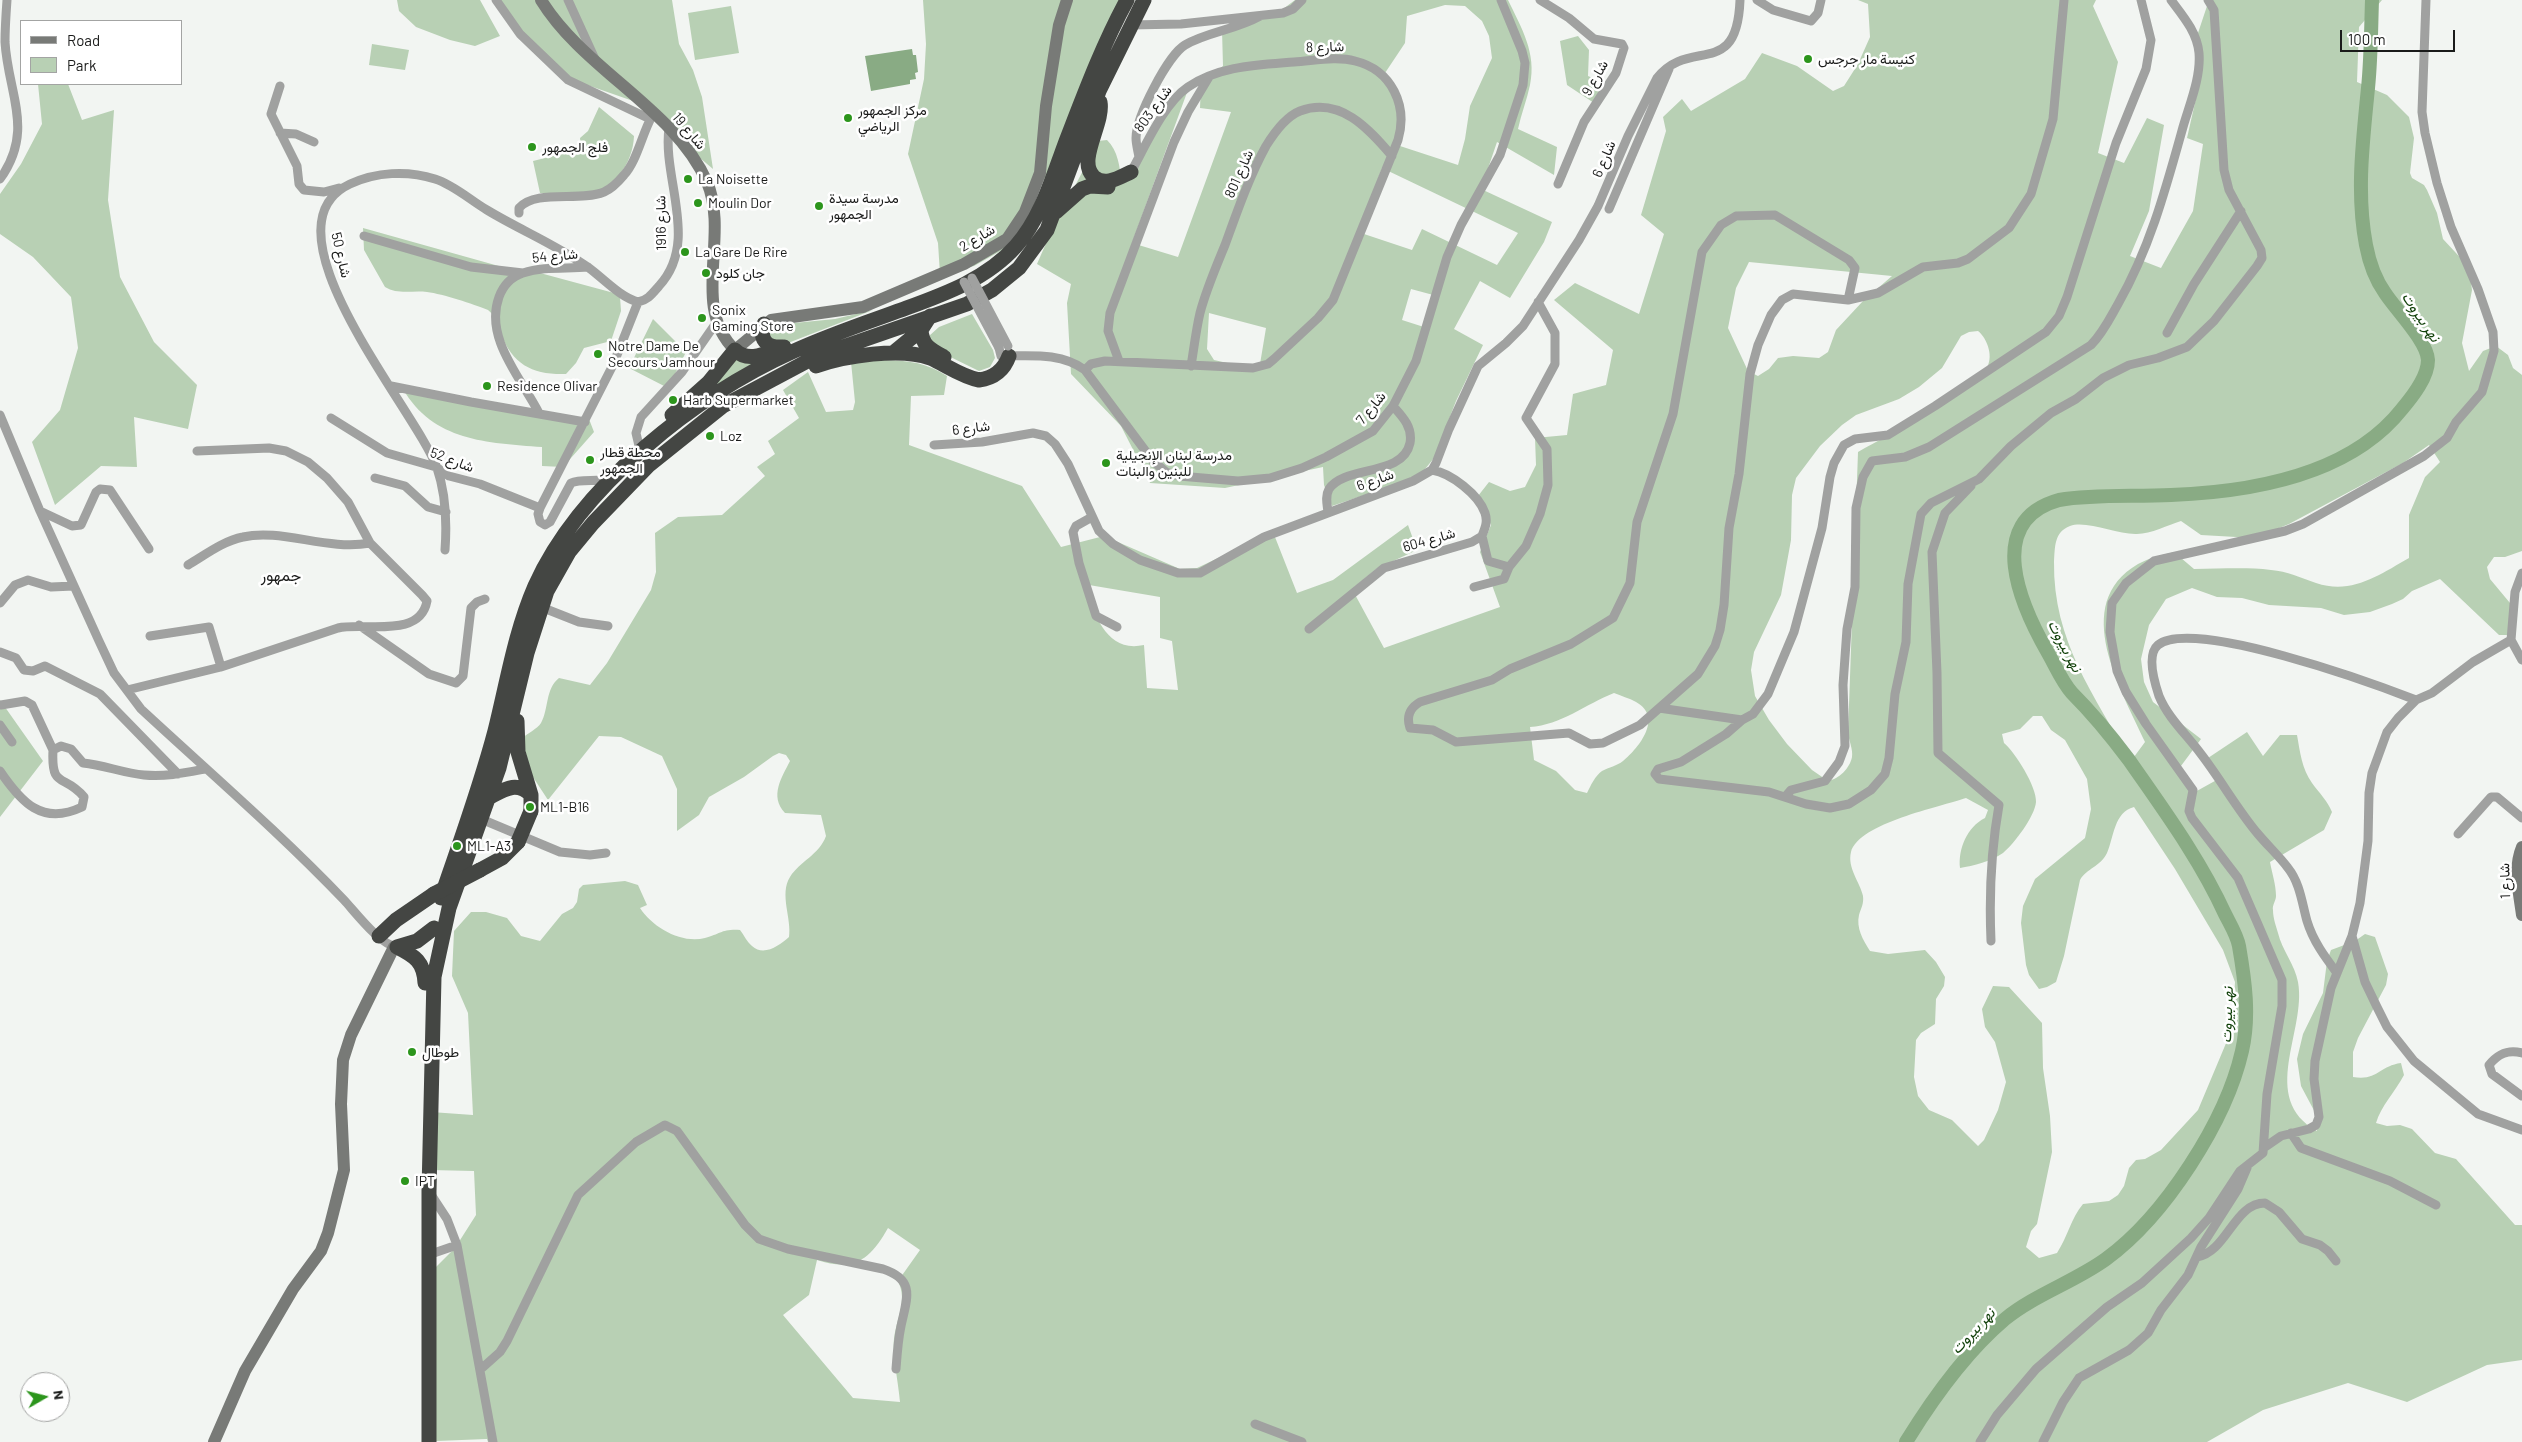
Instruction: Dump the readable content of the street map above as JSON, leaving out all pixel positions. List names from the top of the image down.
{
  "streets": {
    "main road": ["شارع 19", "شارع 2", "شارع 1"],
    "street": [
      "شارع 8",
      "شارع 9",
      "شارع 803",
      "شارع 6",
      "شارع 801",
      "شارع 1916",
      "شارع 50",
      "شارع 54",
      "شارع 7",
      "شارع 52",
      "شارع 604"
    ]
  },
  "crossings": [
    ["شارع 8", "شارع 803"],
    ["شارع 8", "شارع 801"],
    ["شارع 8", "شارع 7"],
    ["شارع 19", "شارع 1916"],
    ["شارع 19", "شارع 2"],
    ["شارع 1916", "شارع 54"],
    ["شارع 50", "شارع 52"]
  ],
  "districts": ["جمهور"],
  "water": ["نهر بيروت"],
  "places": [
    "كنيسة مار جرجس",
    "مركز الجمهور الرياضي",
    "فلج الجمهور",
    "La Noisette",
    "Moulin Dor",
    "مدرسة سيدة الجمهور",
    "La Gare De Rire",
    "جان كلود",
    "Sonix Gaming Store",
    "Notre Dame De Secours Jamhour",
    "Residence Olivar",
    "Harb Supermarket",
    "Loz",
    "محطة قطار الجمهور",
    "مدرسة لبنان الإنجيلية للبنين والبنات",
    "ML1-B16",
    "ML1-A3",
    "طوطال",
    "IPT"
  ],
  "legend": ["Road", "Park"],
  "scale_bar": "100 m",
  "north": "right"
}
